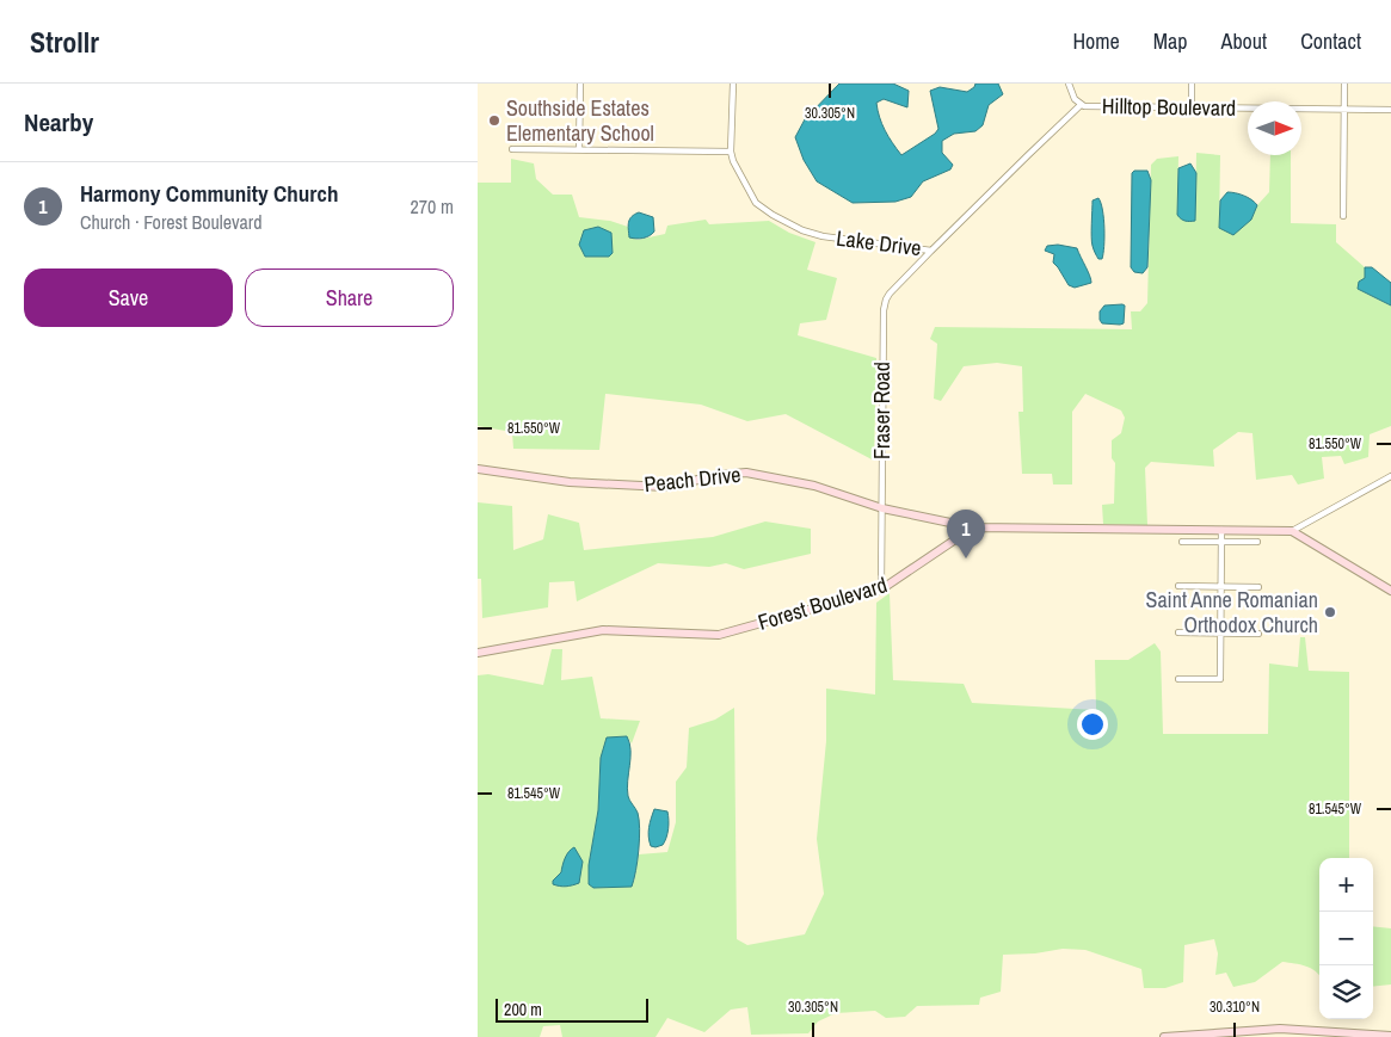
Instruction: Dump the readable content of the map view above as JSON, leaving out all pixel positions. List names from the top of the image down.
{
  "streets": {
    "main road": ["Peach Drive", "Forest Boulevard"],
    "street": ["Hilltop Boulevard", "Lake Drive", "Fraser Road"]
  },
  "crossings": [
    ["Hilltop Boulevard", "Lake Drive"],
    ["Lake Drive", "Fraser Road"],
    ["Fraser Road", "Peach Drive"],
    ["Fraser Road", "Forest Boulevard"],
    ["Peach Drive", "Forest Boulevard"]
  ],
  "places": ["Southside Estates Elementary School", "Saint Anne Romanian Orthodox Church"],
  "scale_bar": "200 m",
  "north": "right",
  "page": {
    "header": "Strollr",
    "nav": [
      "Home",
      "Map",
      "About",
      "Contact"
    ],
    "heading": "Nearby",
    "list": [
      {
        "mark": "1",
        "name": "Harmony Community Church",
        "note": "Church · Forest Boulevard",
        "value": "270 m"
      }
    ],
    "buttons": ["Save", "Share"],
    "pins": "1",
    "map_buttons": ["+", "−"],
    "scale": "200 m"
  },
  "coordinates": [
    "30.305°N",
    "81.550°W",
    "81.545°W",
    "30.310°N"
  ]
}
